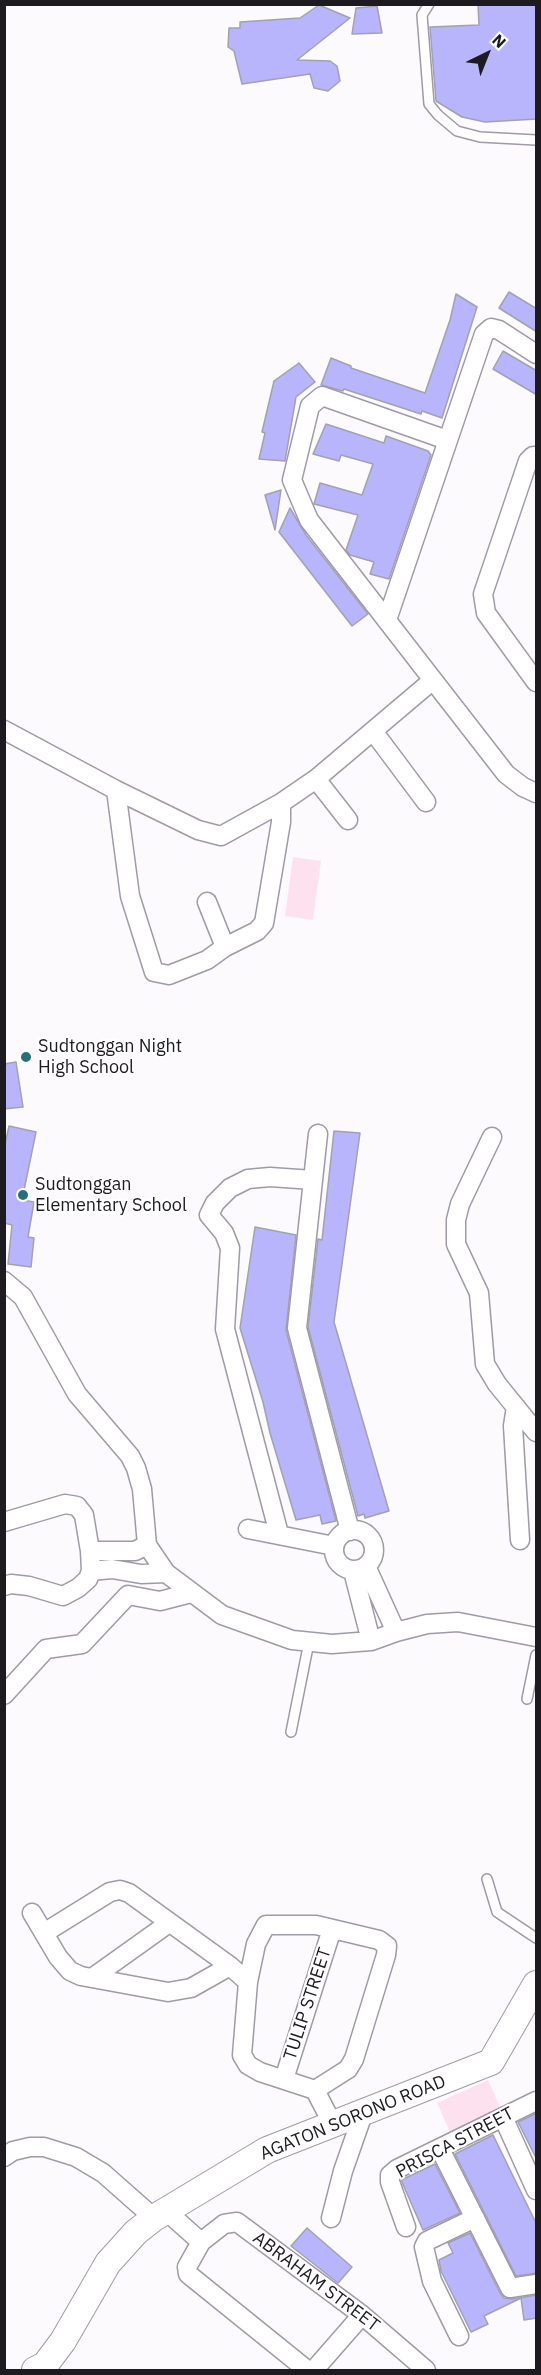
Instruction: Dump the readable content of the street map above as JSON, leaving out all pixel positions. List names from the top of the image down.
{
  "streets": {
    "street": [
      "TULIP STREET",
      "AGATON SORONO ROAD",
      "PRISCA STREET",
      "ABRAHAM STREET"
    ]
  },
  "places": ["Sudtonggan Night High School", "Sudtonggan Elementary School"],
  "north": "top right"
}
